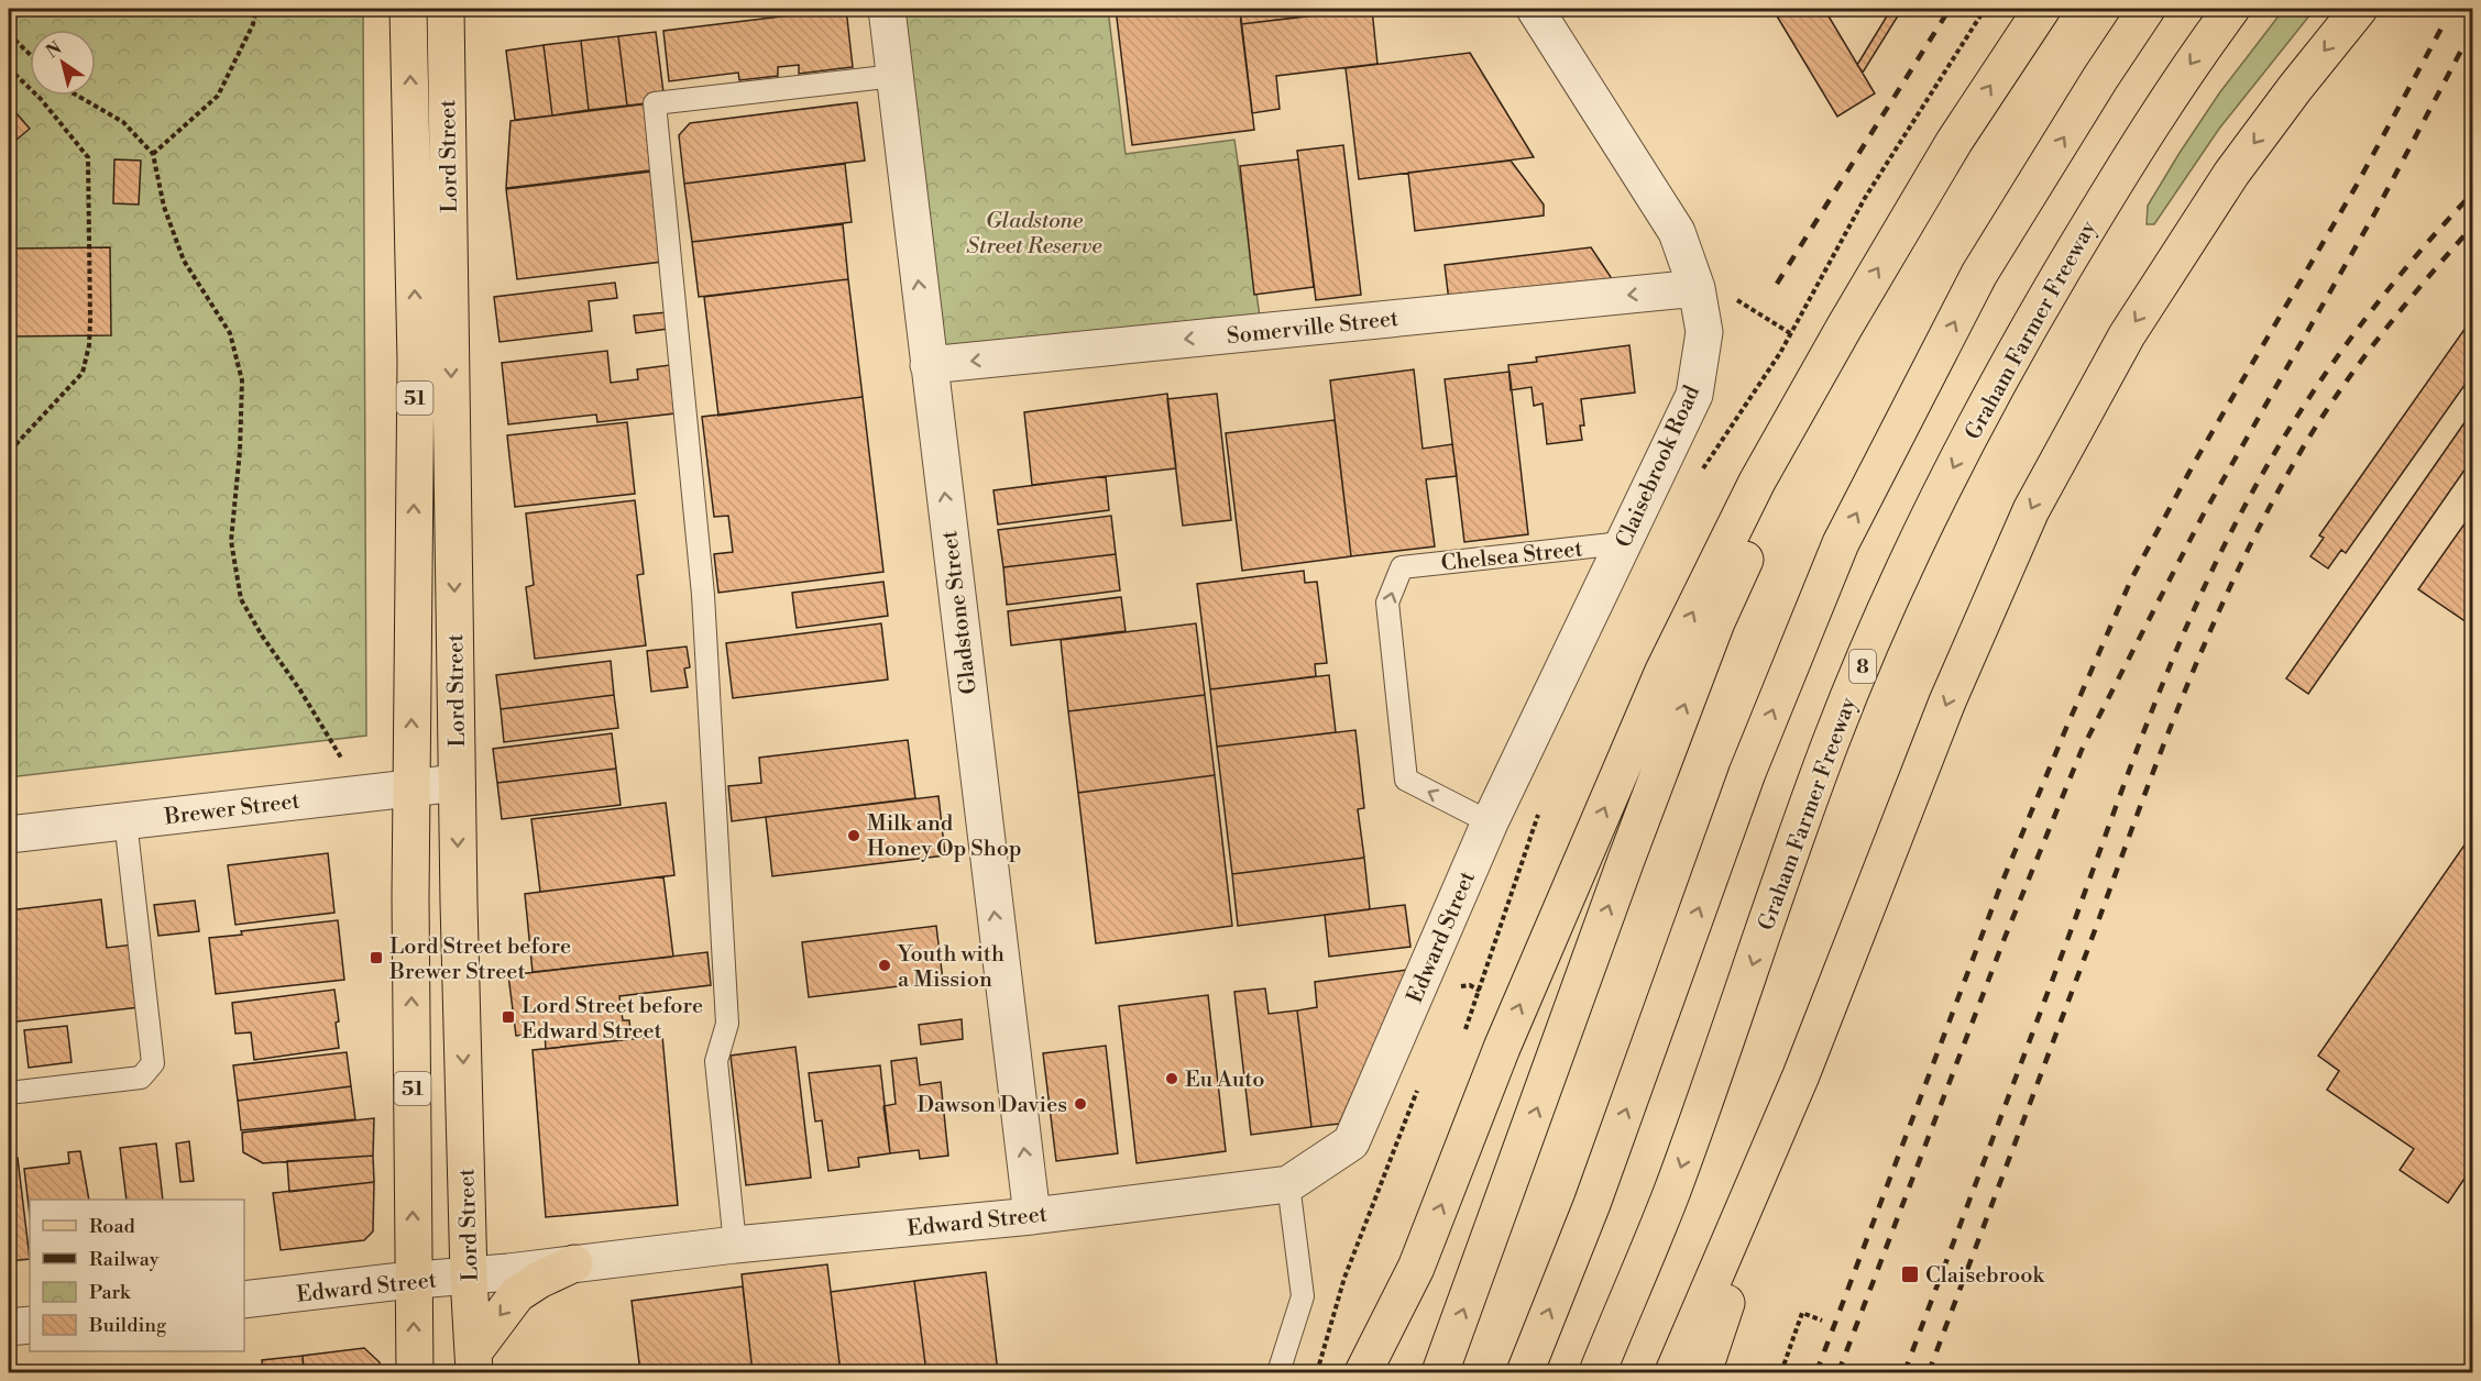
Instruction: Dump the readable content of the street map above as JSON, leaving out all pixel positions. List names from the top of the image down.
{
  "streets": {
    "main road": [
      "Lord Street",
      "Graham Farmer Freeway",
      "51",
      "8"
    ],
    "street": [
      "Somerville Street",
      "Claisebrook Road",
      "Gladstone Street",
      "Brewer Street",
      "Edward Street"
    ],
    "lane": ["Chelsea Street"]
  },
  "crossings": [
    ["Lord Street", "Brewer Street"],
    ["Lord Street", "Edward Street"],
    ["Somerville Street", "Claisebrook Road"],
    ["Somerville Street", "Gladstone Street"],
    ["Claisebrook Road", "Chelsea Street"],
    ["Claisebrook Road", "Edward Street"],
    ["Chelsea Street", "Edward Street"],
    ["Gladstone Street", "Edward Street"]
  ],
  "one_way": ["Somerville Street", "Gladstone Street"],
  "parks": ["Gladstone Street Reserve"],
  "places": {
    "other": [
      "Milk and Honey Op Shop",
      "Youth with a Mission",
      "Eu Auto",
      "Dawson Davies"
    ],
    "transit": ["Lord Street before Brewer Street", "Lord Street before Edward Street", "Claisebrook"]
  },
  "legend": [
    "Road",
    "Railway",
    "Park",
    "Building"
  ],
  "north": "top left"
}
